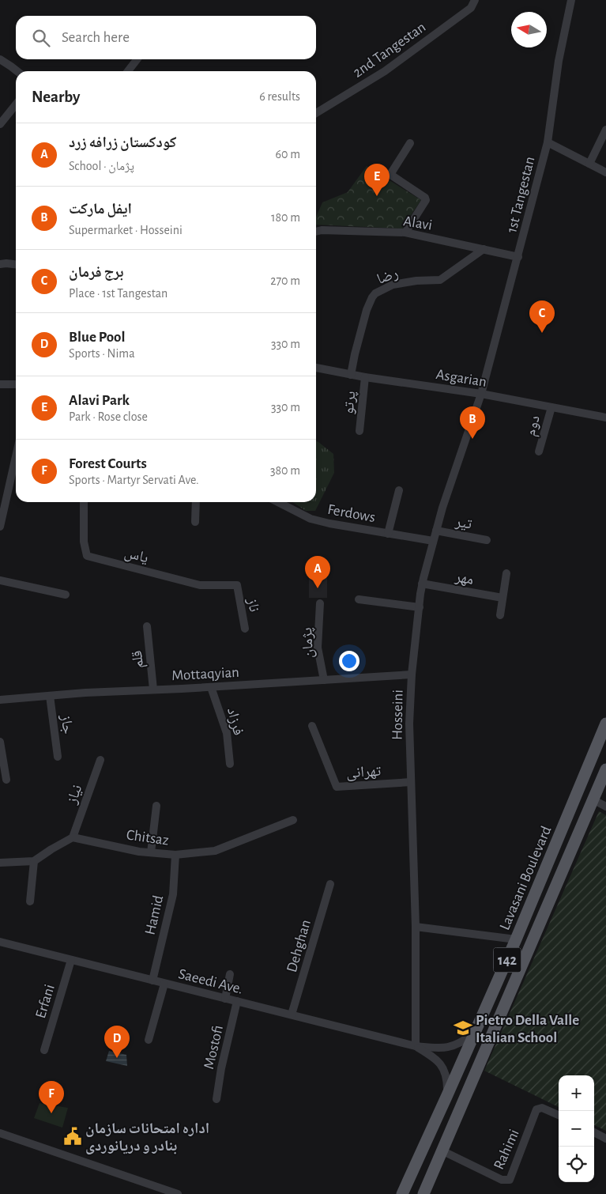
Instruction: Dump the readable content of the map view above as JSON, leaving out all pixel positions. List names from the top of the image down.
{
  "streets": {
    "main road": ["Lavasani Boulevard", "142"],
    "street": [
      "2nd Tangestan",
      "1st Tangestan",
      "Alavi",
      "رضا",
      "Asgarian",
      "پرتو",
      "دوم",
      "Ferdows",
      "تیر",
      "یاس",
      "مهر",
      "ناز",
      "پژمان",
      "قلم",
      "Mottaqyian",
      "Hosseini",
      "فرزاد",
      "جاز",
      "تهرانی",
      "نیاز",
      "Chitsaz",
      "Hamid",
      "Dehghan",
      "Saeedi Ave.",
      "Erfani",
      "Mostofi",
      "Rahimi"
    ]
  },
  "crossings": [
    ["1st Tangestan", "Alavi"],
    ["1st Tangestan", "Asgarian"],
    ["1st Tangestan", "Hosseini"],
    ["Alavi", "رضا"],
    ["رضا", "Asgarian"],
    ["Asgarian", "پرتو"],
    ["Asgarian", "دوم"],
    ["Asgarian", "Hosseini"],
    ["Ferdows", "Hosseini"],
    ["تیر", "Hosseini"],
    ["یاس", "ناز"],
    ["مهر", "Hosseini"],
    ["پژمان", "Mottaqyian"],
    ["قلم", "Mottaqyian"],
    ["Mottaqyian", "Hosseini"],
    ["Mottaqyian", "فرزاد"],
    ["Mottaqyian", "جاز"],
    ["Hosseini", "تهرانی"],
    ["Hosseini", "Saeedi Ave."],
    ["نیاز", "Chitsaz"],
    ["Chitsaz", "Hamid"],
    ["Lavasani Boulevard", "Saeedi Ave."],
    ["Lavasani Boulevard", "Rahimi"],
    ["Hamid", "Saeedi Ave."],
    ["Dehghan", "Saeedi Ave."],
    ["Saeedi Ave.", "Erfani"],
    ["Saeedi Ave.", "Mostofi"]
  ],
  "places": {
    "school or university": ["Pietro Della Valle Italian School"],
    "public building": ["اداره امتحانات سازمان بنادر و دریانوردی"]
  },
  "north": "left",
  "page": {
    "search": "Search here",
    "heading": ["Nearby", "6 results"],
    "list": [
      {
        "mark": "A",
        "name": "کودکستان زرافه زرد",
        "note": "School · پژمان",
        "value": "60 m"
      },
      {
        "mark": "B",
        "name": "ایفل مارکت",
        "note": "Supermarket · Hosseini",
        "value": "180 m"
      },
      {
        "mark": "C",
        "name": "برج فرمان",
        "note": "Place · 1st Tangestan",
        "value": "270 m"
      },
      {
        "mark": "D",
        "name": "Blue Pool",
        "note": "Sports · Nima",
        "value": "330 m"
      },
      {
        "mark": "E",
        "name": "Alavi Park",
        "note": "Park · Rose close",
        "value": "330 m"
      },
      {
        "mark": "F",
        "name": "Forest Courts",
        "note": "Sports · Martyr Servati Ave.",
        "value": "380 m"
      }
    ],
    "pins": [
      "E",
      "C",
      "B",
      "A",
      "D",
      "F"
    ],
    "map_buttons": ["+", "−"]
  }
}
